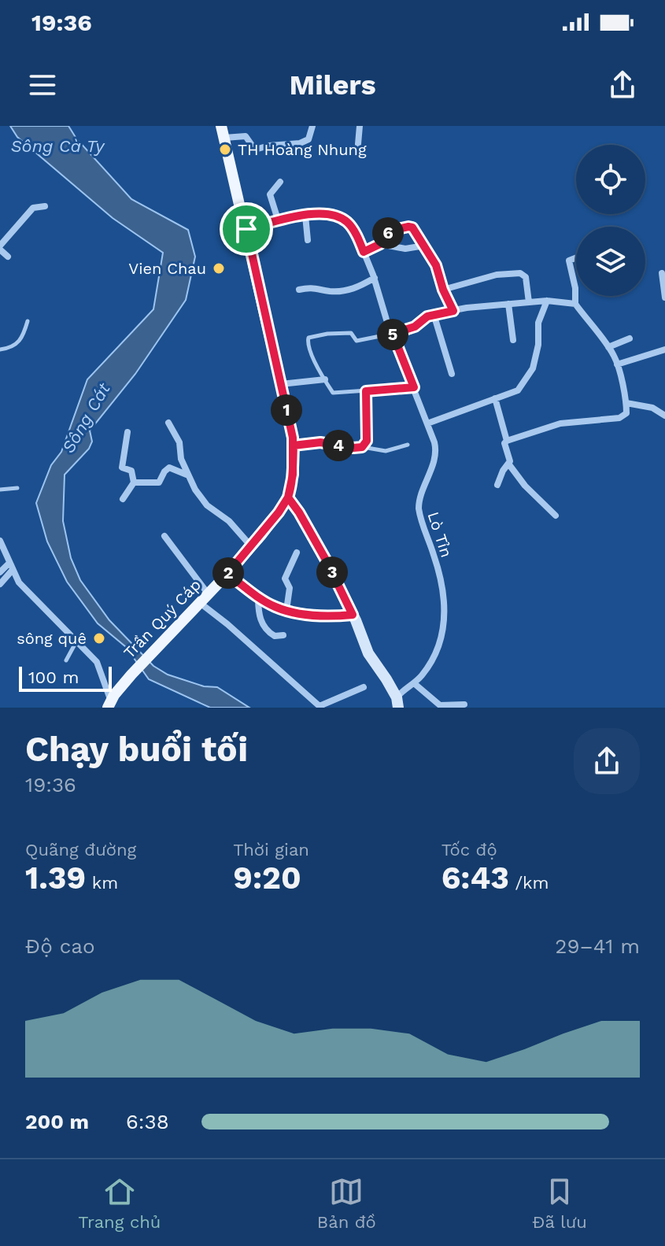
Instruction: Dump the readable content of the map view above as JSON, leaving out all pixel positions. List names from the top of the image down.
{
  "streets": {
    "main road": ["Trần Quý Cáp"],
    "street": ["Lò Tỉn"]
  },
  "crossings": [
    ["Lò Tỉn", "Trần Quý Cáp"]
  ],
  "water": ["Sông Cà Ty", "Sông Cát"],
  "places": ["TH Hoàng Nhung", "Vien Chau", "sông quê"],
  "scale_bar": "100 m",
  "page": {
    "status": "19:36",
    "header": "Milers",
    "pins": [
      "6",
      "5",
      "1",
      "4",
      "3",
      "2"
    ],
    "scale": "100 m",
    "heading": ["Chạy buổi tối", "19:36"],
    "stats": [
      ["Quãng đường", "1.39 km"],
      ["Thời gian", "9:20"],
      ["Tốc độ", "6:43 /km"]
    ],
    "chart": ["Độ cao", "29–41 m"],
    "list": [
      {
        "name": "200 m",
        "note": "6:38"
      }
    ],
    "tabs": ["Trang chủ", "Bản đồ", "Đã lưu"]
  }
}
